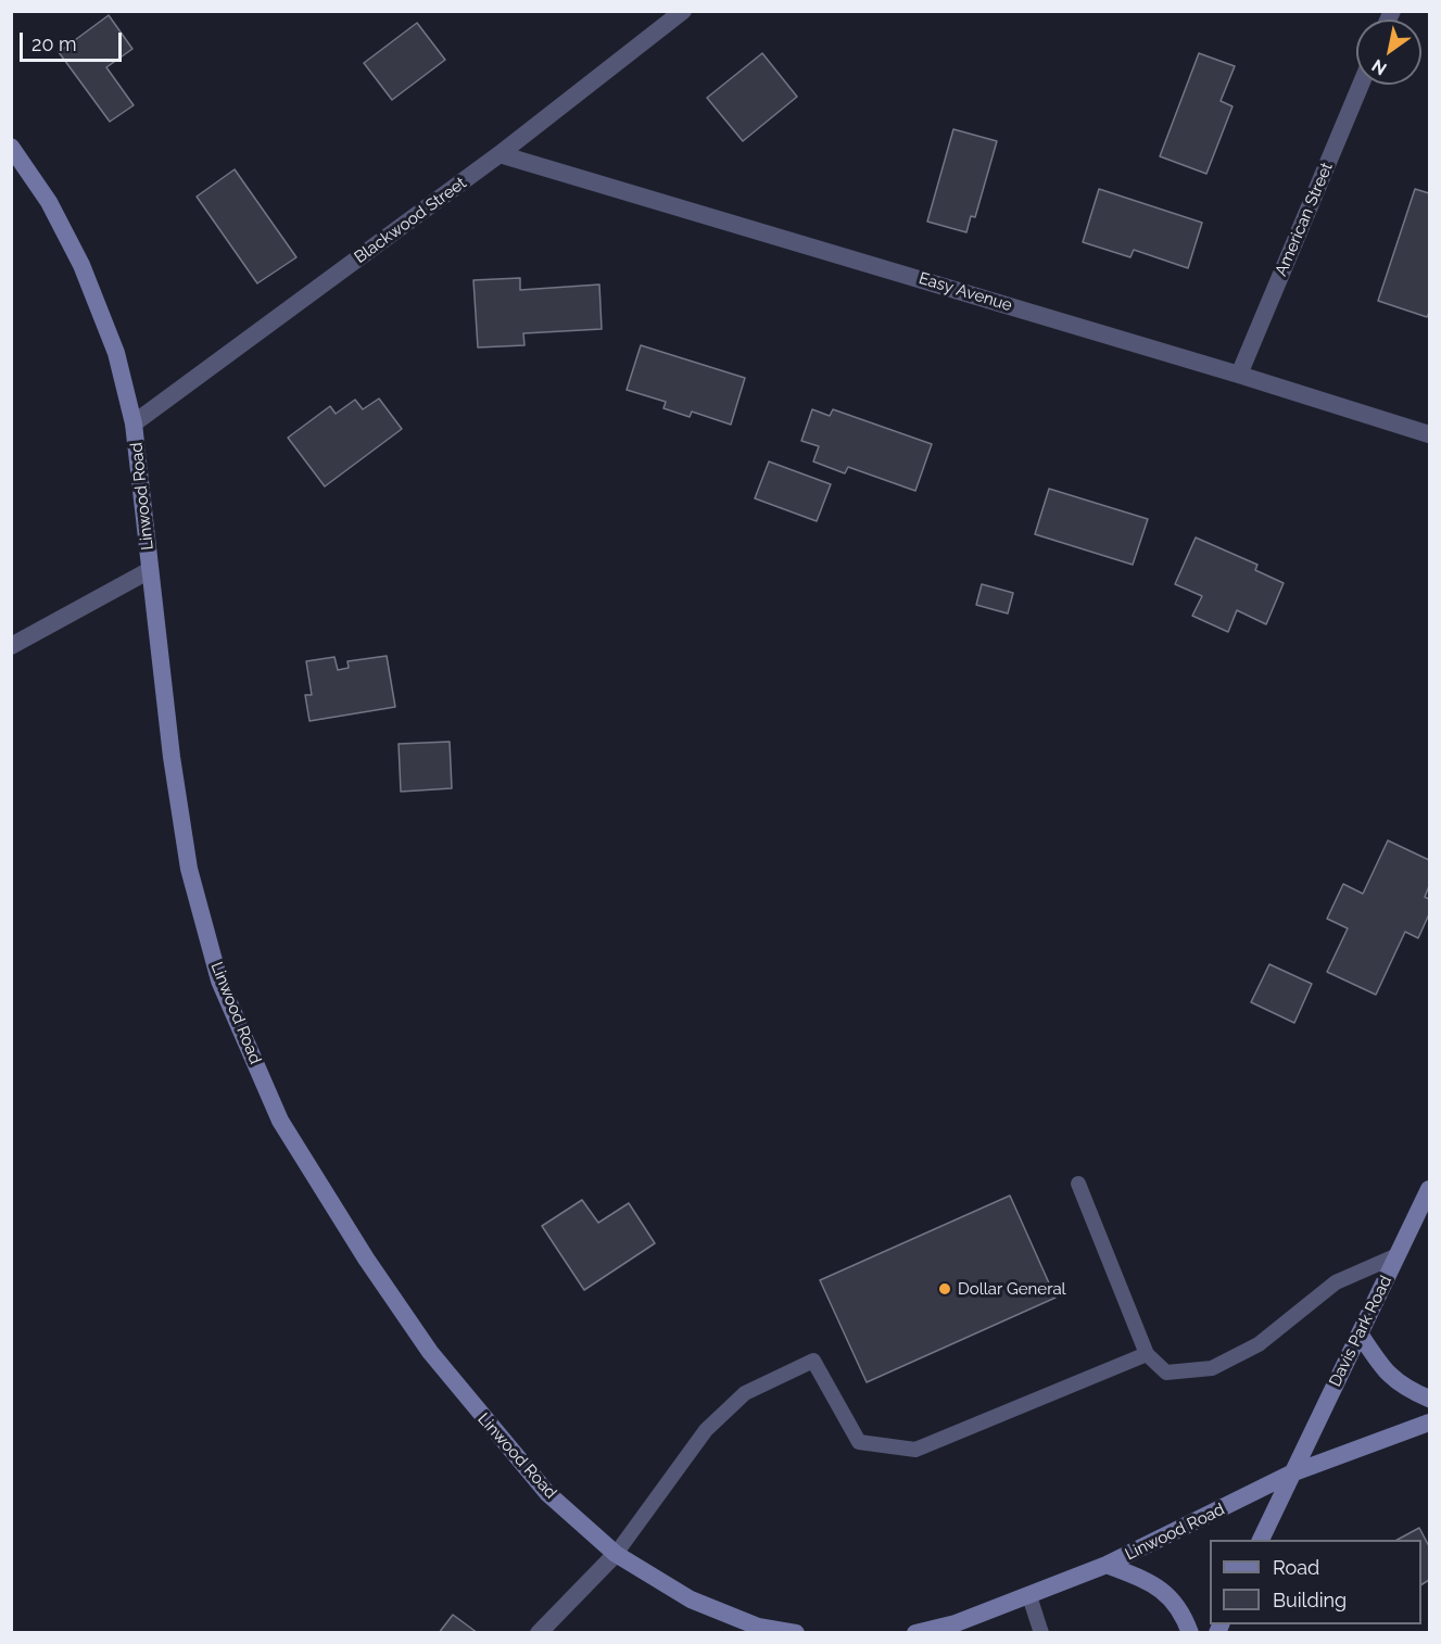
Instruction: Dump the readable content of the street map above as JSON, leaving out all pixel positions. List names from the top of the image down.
{
  "streets": {
    "main road": ["Linwood Road", "Davis Park Road"],
    "street": ["American Street", "Blackwood Street", "Easy Avenue"]
  },
  "crossings": [
    ["American Street", "Easy Avenue"],
    ["Blackwood Street", "Easy Avenue"],
    ["Blackwood Street", "Linwood Road"],
    ["Linwood Road", "Davis Park Road"]
  ],
  "places": ["Dollar General"],
  "legend": ["Road", "Building"],
  "scale_bar": "20 m",
  "north": "bottom left"
}
